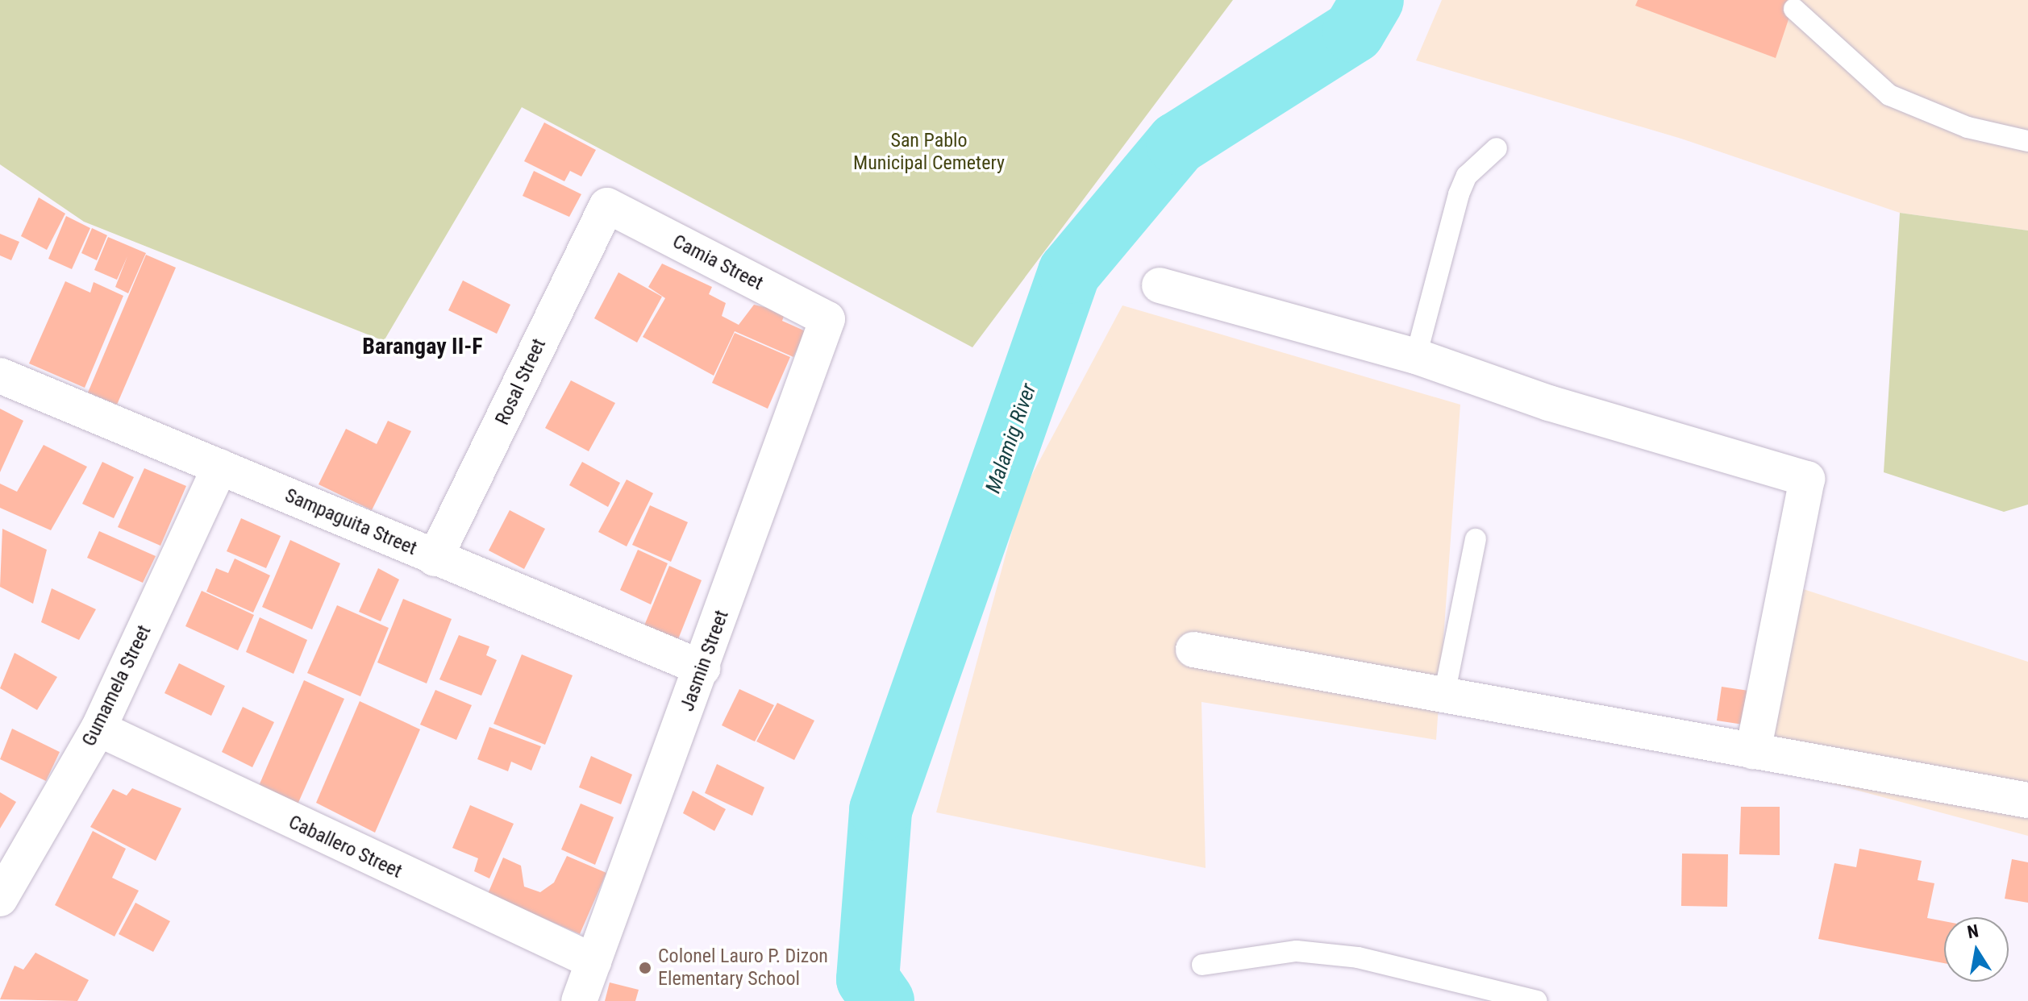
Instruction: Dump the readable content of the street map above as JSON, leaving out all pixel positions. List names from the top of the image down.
{
  "streets": {
    "street": [
      "Camia Street",
      "Rosal Street",
      "Sampaguita Street",
      "Jasmin Street",
      "Gumamela Street",
      "Caballero Street"
    ]
  },
  "crossings": [
    ["Camia Street", "Rosal Street"],
    ["Camia Street", "Jasmin Street"],
    ["Rosal Street", "Sampaguita Street"],
    ["Sampaguita Street", "Jasmin Street"],
    ["Sampaguita Street", "Gumamela Street"],
    ["Jasmin Street", "Caballero Street"],
    ["Gumamela Street", "Caballero Street"]
  ],
  "districts": ["Barangay II-F"],
  "water": ["Malamig River"],
  "parks": ["San Pablo Municipal Cemetery"],
  "places": ["Colonel Lauro P. Dizon Elementary School"],
  "north": "top"
}
